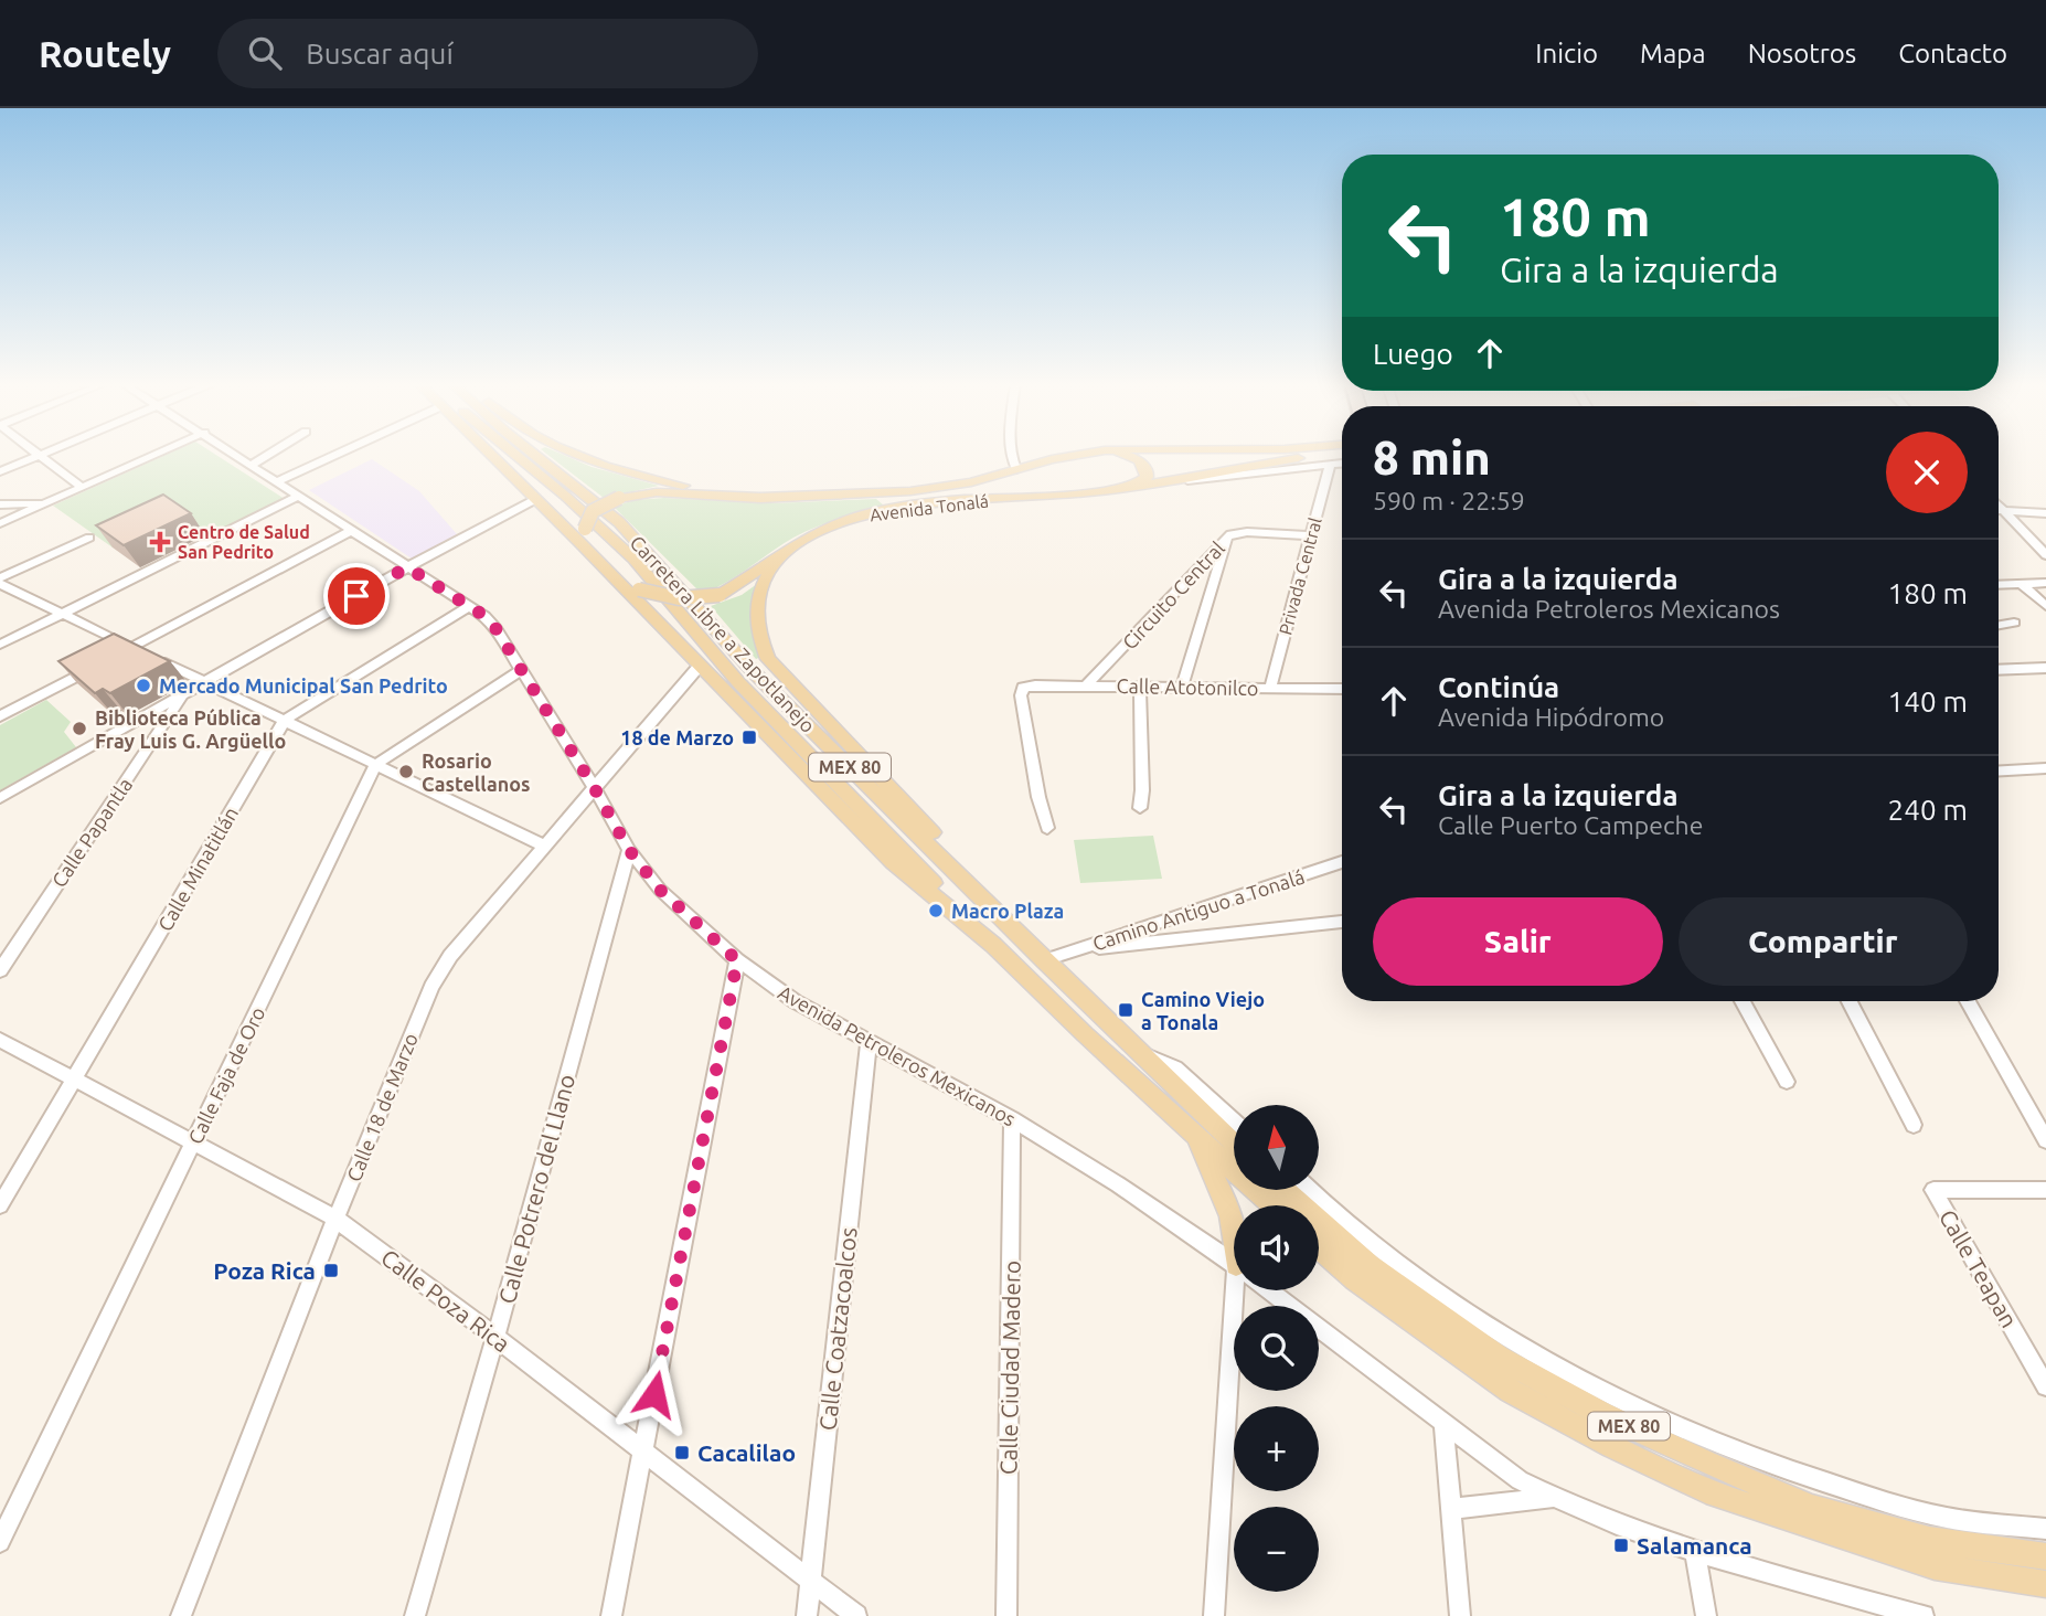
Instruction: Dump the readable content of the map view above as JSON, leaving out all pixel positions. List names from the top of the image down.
{
  "streets": {
    "main road": ["Avenida Tonalá", "Carretera Libre a Zapotlanejo", "MEX 80"],
    "street": [
      "Privada Central",
      "Circuito Central",
      "Calle Atotonilco",
      "Calle Papantla",
      "Calle Minatitlán",
      "Camino Antiguo a Tonalá",
      "Avenida Petroleros Mexicanos",
      "Calle Faja de Oro",
      "Calle 18 de Marzo",
      "Calle Potrero del Llano",
      "Calle Teapan",
      "Calle Poza Rica",
      "Calle Coatzacoalcos",
      "Calle Ciudad Madero"
    ]
  },
  "crossings": [
    ["Avenida Tonalá", "Carretera Libre a Zapotlanejo"],
    ["Privada Central", "Circuito Central"],
    ["Privada Central", "Calle Atotonilco"],
    ["Circuito Central", "Calle Atotonilco"],
    ["Carretera Libre a Zapotlanejo", "Camino Antiguo a Tonalá"],
    ["Carretera Libre a Zapotlanejo", "Calle 18 de Marzo"],
    ["Calle Minatitlán", "Avenida Petroleros Mexicanos"],
    ["Calle Minatitlán", "Calle Poza Rica"],
    ["Avenida Petroleros Mexicanos", "Calle 18 de Marzo"],
    ["Avenida Petroleros Mexicanos", "Calle Potrero del Llano"],
    ["Avenida Petroleros Mexicanos", "Calle Coatzacoalcos"],
    ["Avenida Petroleros Mexicanos", "Calle Ciudad Madero"],
    ["Calle Faja de Oro", "Calle Poza Rica"],
    ["Calle 18 de Marzo", "Calle Poza Rica"],
    ["Calle Potrero del Llano", "Calle Poza Rica"],
    ["Calle Poza Rica", "Calle Coatzacoalcos"]
  ],
  "places": {
    "health": ["Centro de Salud San Pedrito"],
    "other": [
      "Mercado Municipal San Pedrito",
      "Biblioteca Pública Fray Luis G. Argüello",
      "Rosario Castellanos",
      "Macro Plaza"
    ],
    "transit": [
      "18 de Marzo",
      "Camino Viejo a Tonala",
      "Poza Rica",
      "Cacalilao",
      "Salamanca"
    ]
  },
  "north": "top",
  "page": {
    "header": "Routely",
    "search": "Buscar aquí",
    "nav": [
      "Inicio",
      "Mapa",
      "Nosotros",
      "Contacto"
    ],
    "turn": ["180 m", "Gira a la izquierda"],
    "then": "Luego",
    "heading": ["8 min", "590 m · 22:59"],
    "list": [
      {
        "name": "Gira a la izquierda",
        "note": "Avenida Petroleros Mexicanos",
        "value": "180 m"
      },
      {
        "name": "Continúa",
        "note": "Avenida Hipódromo",
        "value": "140 m"
      },
      {
        "name": "Gira a la izquierda",
        "note": "Calle Puerto Campeche",
        "value": "240 m"
      }
    ],
    "buttons": ["Salir", "Compartir"],
    "map_buttons": ["+", "−"]
  }
}
